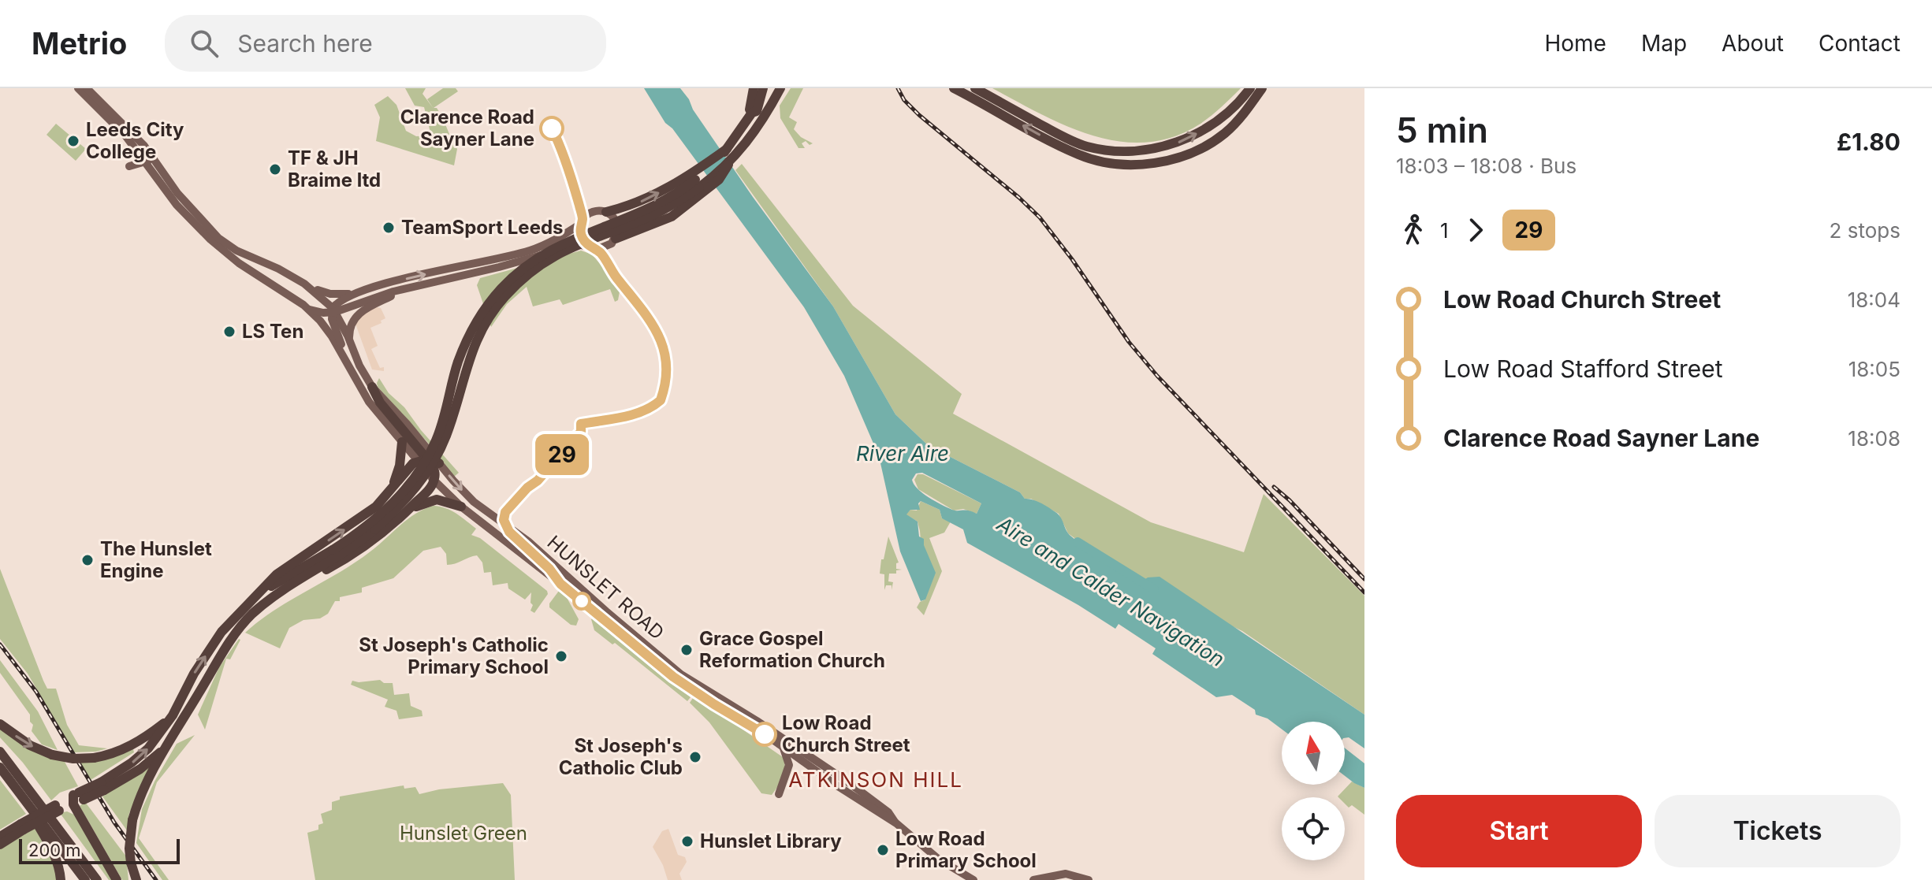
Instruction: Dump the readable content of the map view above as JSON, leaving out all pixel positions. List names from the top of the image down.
{
  "streets": {
    "main road": ["HUNSLET ROAD"]
  },
  "districts": ["ATKINSON HILL"],
  "water": ["River Aire", "Aire and Calder Navigation"],
  "parks": ["Hunslet Green"],
  "places": [
    "Clarence Road Sayner Lane",
    "Leeds City College",
    "TF & JH Braime ltd",
    "TeamSport Leeds",
    "LS Ten",
    "The Hunslet Engine",
    "Grace Gospel Reformation Church",
    "St Joseph's Catholic Primary School",
    "Low Road Church Street",
    "St Joseph's Catholic Club",
    "Hunslet Library",
    "Low Road Primary School"
  ],
  "lines": ["bus line 29"],
  "scale_bar": "200 m",
  "north": "top",
  "page": {
    "header": "Metrio",
    "search": "Search here",
    "nav": [
      "Home",
      "Map",
      "About",
      "Contact"
    ],
    "on_map": "29",
    "heading": ["5 min", "18:03 – 18:08 · Bus", "£1.80"],
    "legs": ["1", "29", "2 stops"],
    "list": [
      {
        "name": "Low Road Church Street",
        "value": "18:04"
      },
      {
        "name": "Low Road Stafford Street",
        "value": "18:05"
      },
      {
        "name": "Clarence Road Sayner Lane",
        "value": "18:08"
      }
    ],
    "buttons": ["Start", "Tickets"],
    "scale": "200 m"
  }
}
